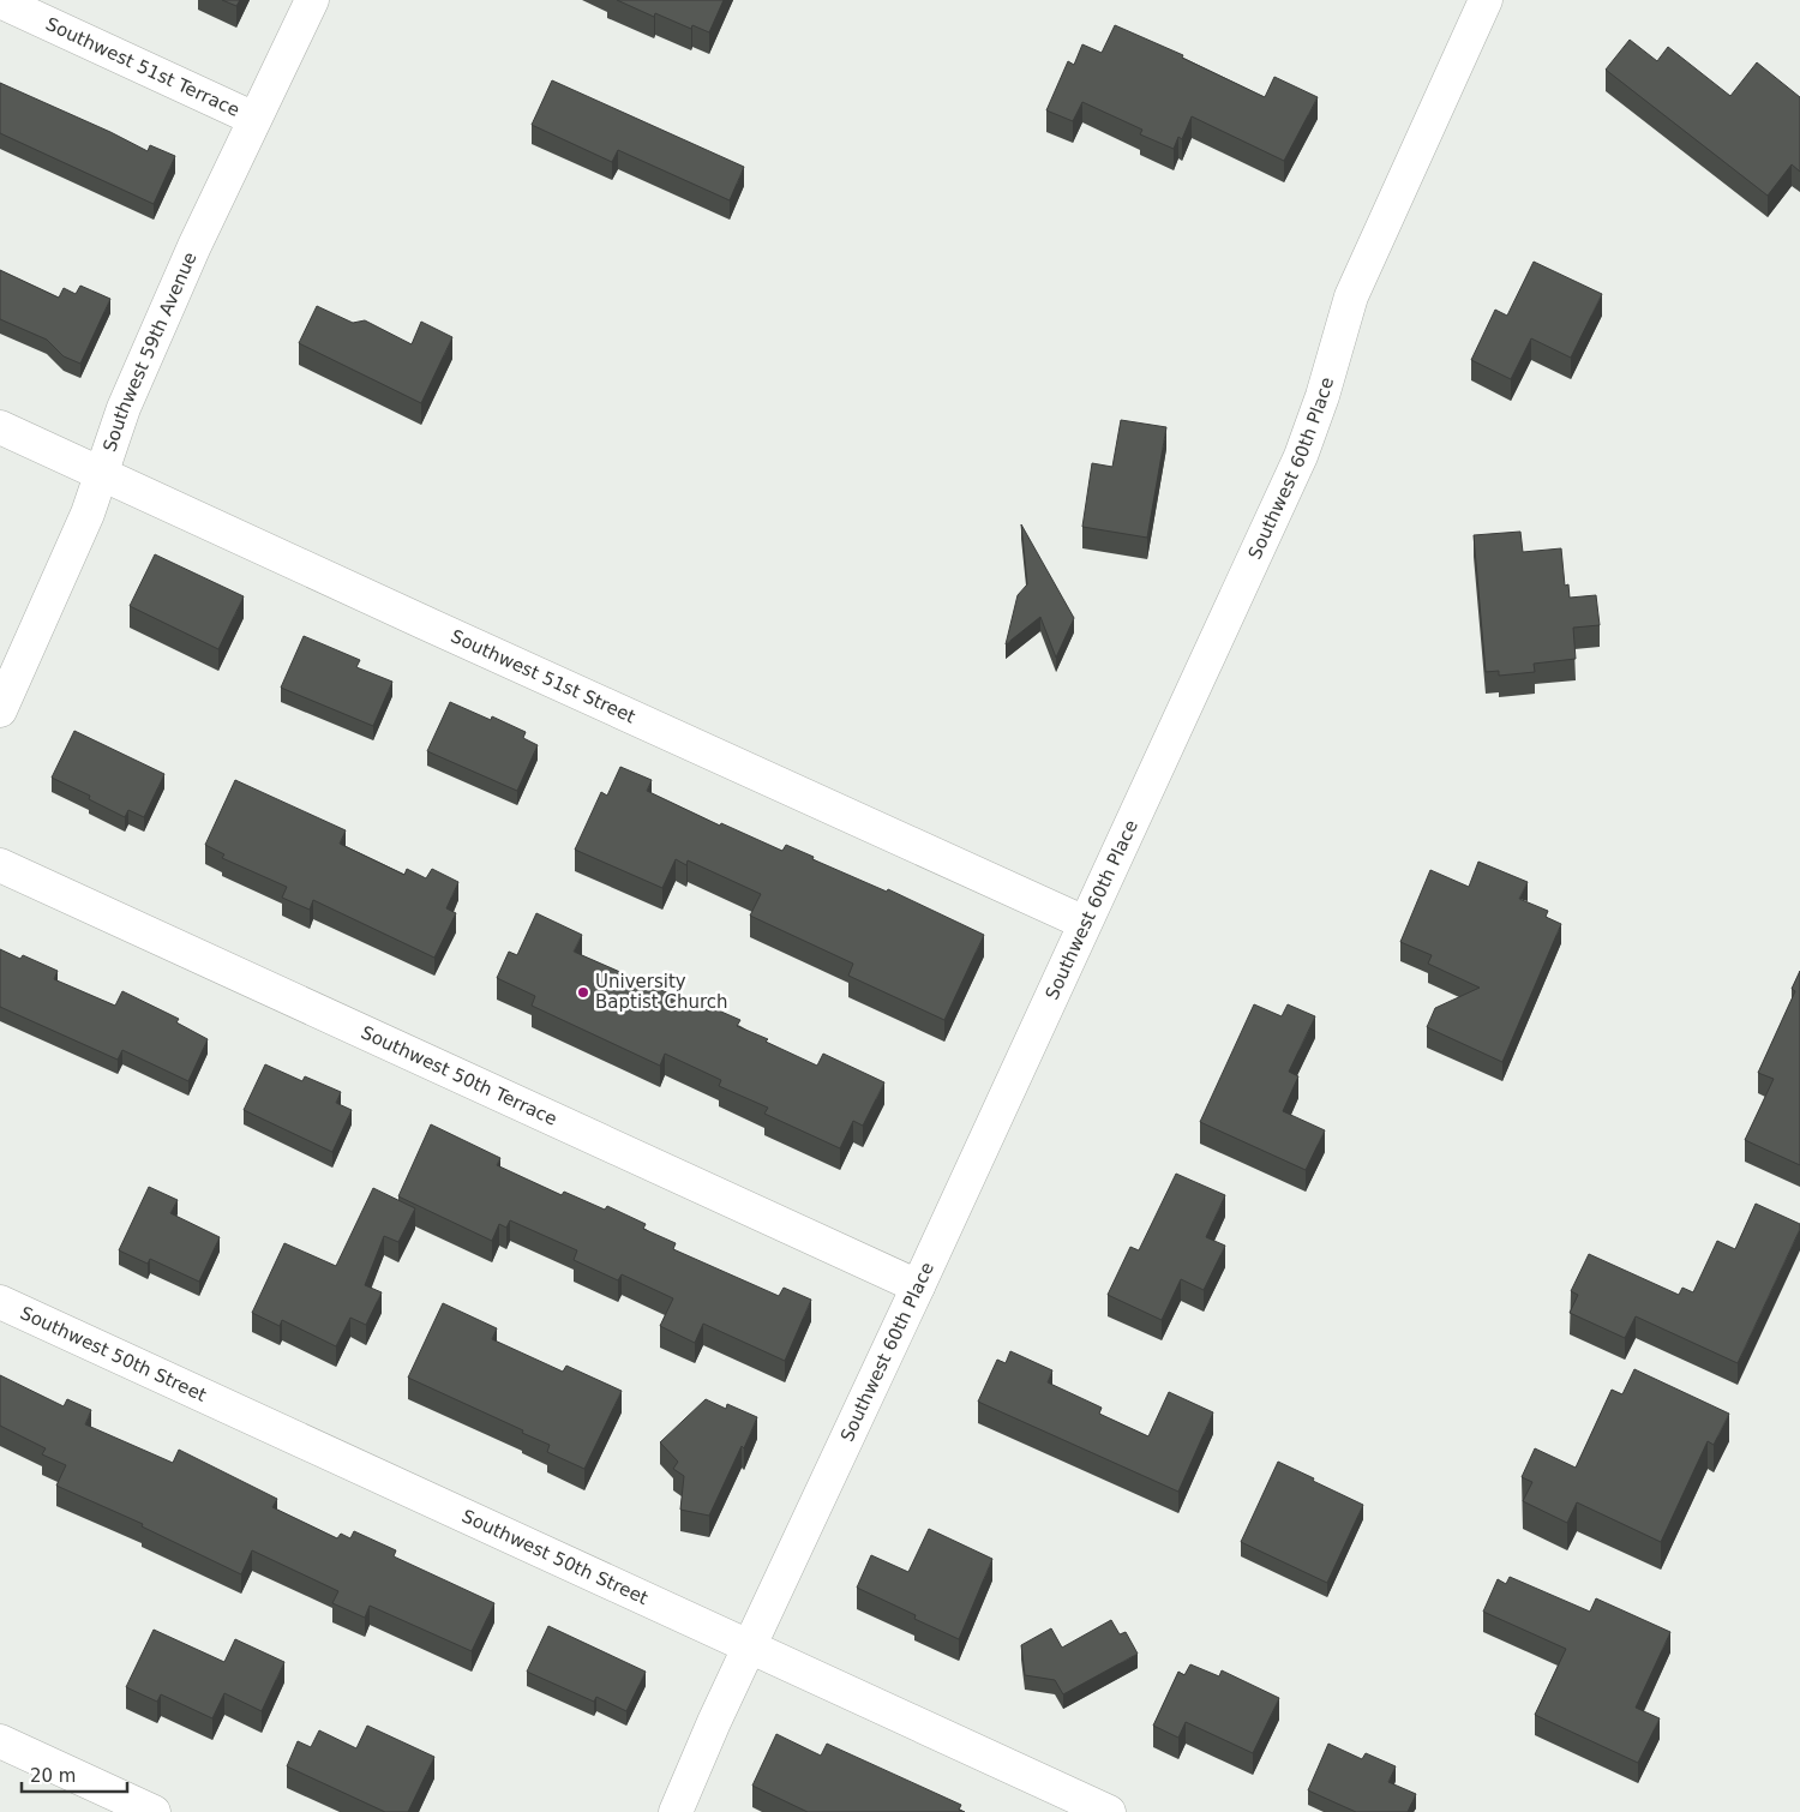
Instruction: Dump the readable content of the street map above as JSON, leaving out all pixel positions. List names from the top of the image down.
{
  "streets": {
    "street": [
      "Southwest 51st Terrace",
      "Southwest 59th Avenue",
      "Southwest 60th Place",
      "Southwest 51st Street",
      "Southwest 50th Terrace",
      "Southwest 50th Street"
    ]
  },
  "crossings": [
    ["Southwest 51st Terrace", "Southwest 59th Avenue"],
    ["Southwest 59th Avenue", "Southwest 51st Street"],
    ["Southwest 60th Place", "Southwest 51st Street"],
    ["Southwest 60th Place", "Southwest 50th Terrace"],
    ["Southwest 60th Place", "Southwest 50th Street"]
  ],
  "places": ["University Baptist Church"],
  "scale_bar": "20 m"
}
